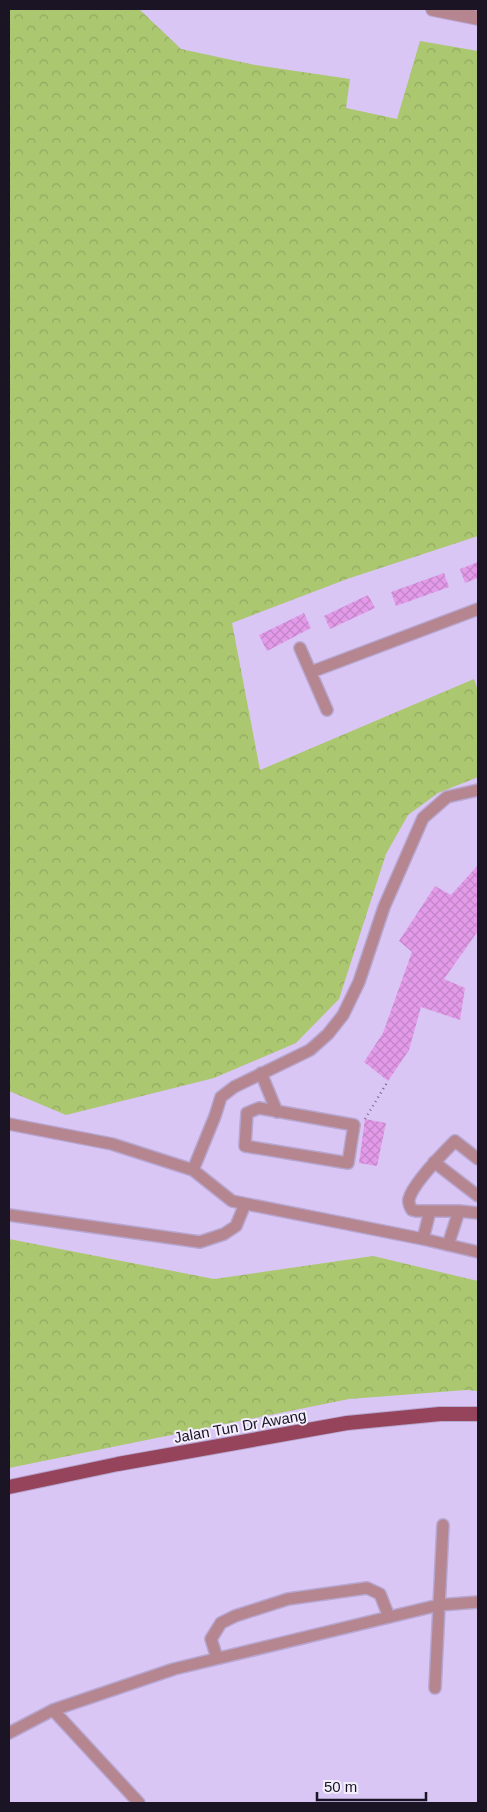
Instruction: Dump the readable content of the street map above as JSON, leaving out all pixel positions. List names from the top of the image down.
{
  "streets": {
    "main road": ["Jalan Tun Dr Awang"]
  },
  "scale_bar": "50 m"
}
